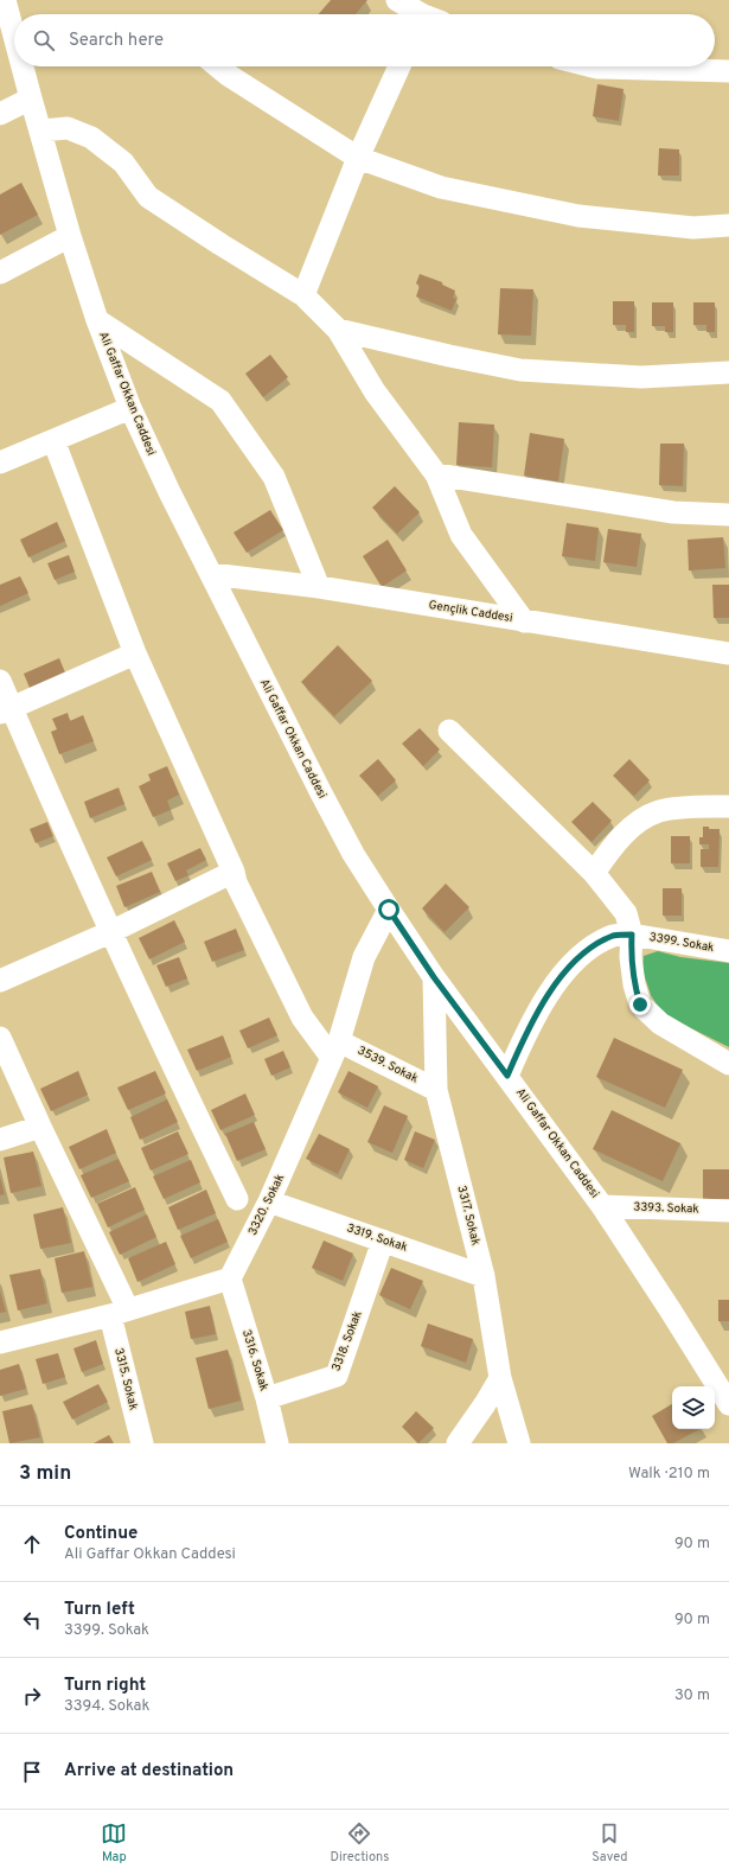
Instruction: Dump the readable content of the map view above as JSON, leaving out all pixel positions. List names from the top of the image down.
{
  "streets": {
    "street": [
      "Ali Gaffar Okkan Caddesi",
      "Gençlik Caddesi",
      "3399. Sokak",
      "3539. Sokak",
      "3320. Sokak",
      "3393. Sokak",
      "3317. Sokak",
      "3319. Sokak",
      "3318. Sokak",
      "3316. Sokak",
      "3315. Sokak"
    ]
  },
  "crossings": [
    ["Ali Gaffar Okkan Caddesi", "Gençlik Caddesi"],
    ["Ali Gaffar Okkan Caddesi", "3399. Sokak"],
    ["Ali Gaffar Okkan Caddesi", "3320. Sokak"],
    ["Ali Gaffar Okkan Caddesi", "3393. Sokak"],
    ["Ali Gaffar Okkan Caddesi", "3317. Sokak"],
    ["3539. Sokak", "3320. Sokak"],
    ["3539. Sokak", "3317. Sokak"],
    ["3320. Sokak", "3319. Sokak"],
    ["3320. Sokak", "3316. Sokak"],
    ["3317. Sokak", "3319. Sokak"],
    ["3319. Sokak", "3318. Sokak"],
    ["3318. Sokak", "3316. Sokak"]
  ],
  "page": {
    "search": "Search here",
    "heading": ["3 min", "Walk · 210 m"],
    "list": [
      ["Continue", "Ali Gaffar Okkan Caddesi", "90 m"],
      ["Turn left", "3399. Sokak", "90 m"],
      ["Turn right", "3394. Sokak", "30 m"],
      "Arrive at destination"
    ],
    "nav": ["Map", "Directions", "Saved"]
  }
}
